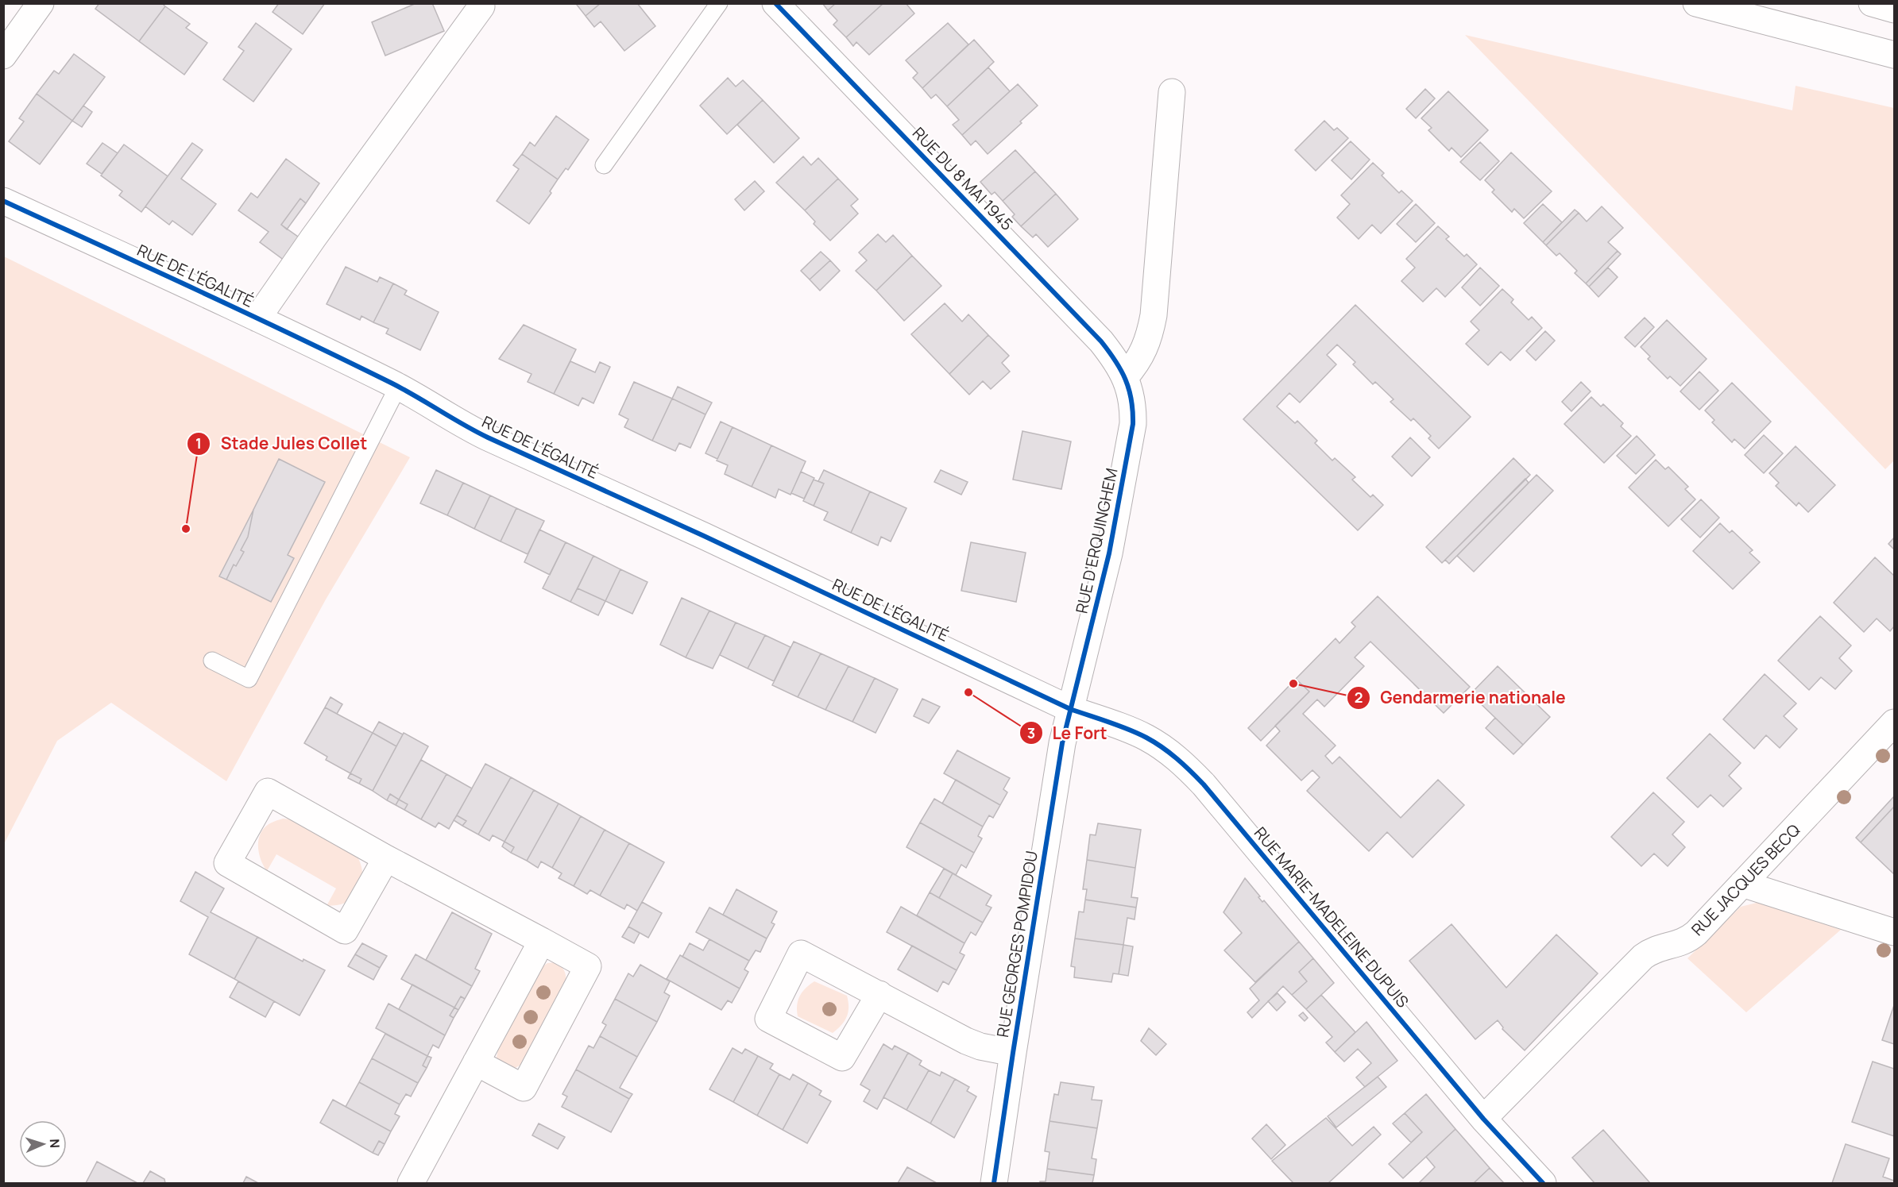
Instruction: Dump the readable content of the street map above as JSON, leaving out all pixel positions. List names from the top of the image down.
{
  "streets": {
    "main road": [
      "RUE DU 8 MAI 1945",
      "RUE DE L'ÉGALITÉ",
      "RUE D'ERQUINGHEM",
      "RUE JACQUES BECQ",
      "RUE MARIE-MADELEINE DUPUIS",
      "RUE GEORGES POMPIDOU"
    ]
  },
  "crossings": [
    ["RUE DU 8 MAI 1945", "RUE D'ERQUINGHEM"],
    ["RUE DE L'ÉGALITÉ", "RUE D'ERQUINGHEM"],
    ["RUE DE L'ÉGALITÉ", "RUE MARIE-MADELEINE DUPUIS"],
    ["RUE DE L'ÉGALITÉ", "RUE GEORGES POMPIDOU"],
    ["RUE D'ERQUINGHEM", "RUE MARIE-MADELEINE DUPUIS"],
    ["RUE D'ERQUINGHEM", "RUE GEORGES POMPIDOU"],
    ["RUE JACQUES BECQ", "RUE MARIE-MADELEINE DUPUIS"],
    ["RUE MARIE-MADELEINE DUPUIS", "RUE GEORGES POMPIDOU"]
  ],
  "places": ["Stade Jules Collet", "Gendarmerie nationale", "Le Fort"],
  "north": "right"
}
